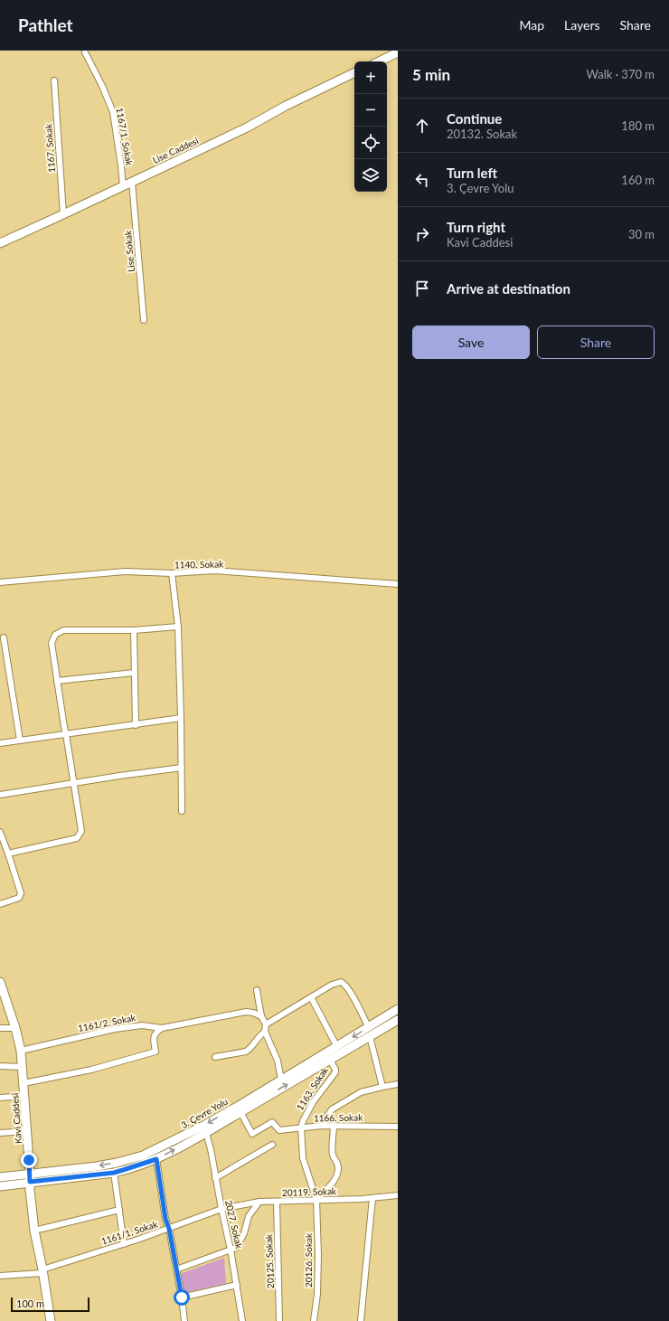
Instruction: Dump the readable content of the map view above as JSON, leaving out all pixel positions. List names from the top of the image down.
{
  "streets": {
    "main road": ["Lise Caddesi", "3. Çevre Yolu", "Kavi Caddesi"],
    "street": [
      "1167/1. Sokak",
      "1167. Sokak",
      "Lise Sokak",
      "1140. Sokak",
      "1161/2. Sokak",
      "1163. Sokak",
      "1166. Sokak",
      "20119. Sokak",
      "2027. Sokak",
      "1161/1. Sokak",
      "20126. Sokak",
      "20125. Sokak"
    ]
  },
  "crossings": [
    ["1167/1. Sokak", "Lise Caddesi"],
    ["1167. Sokak", "Lise Caddesi"],
    ["Lise Caddesi", "Lise Sokak"],
    ["1161/2. Sokak", "Kavi Caddesi"],
    ["1163. Sokak", "3. Çevre Yolu"],
    ["1163. Sokak", "1166. Sokak"],
    ["1163. Sokak", "20126. Sokak"],
    ["3. Çevre Yolu", "1166. Sokak"],
    ["3. Çevre Yolu", "Kavi Caddesi"],
    ["3. Çevre Yolu", "2027. Sokak"],
    ["1166. Sokak", "20126. Sokak"],
    ["Kavi Caddesi", "1161/1. Sokak"],
    ["20119. Sokak", "2027. Sokak"],
    ["20119. Sokak", "1161/1. Sokak"],
    ["20119. Sokak", "20126. Sokak"],
    ["20119. Sokak", "20125. Sokak"],
    ["2027. Sokak", "1161/1. Sokak"]
  ],
  "scale_bar": "100 m",
  "page": {
    "header": "Pathlet",
    "nav": ["Map", "Layers", "Share"],
    "heading": ["5 min", "Walk · 370 m"],
    "map_buttons": ["+", "−"],
    "list": [
      ["Continue", "20132. Sokak", "180 m"],
      ["Turn left", "3. Çevre Yolu", "160 m"],
      ["Turn right", "Kavi Caddesi", "30 m"],
      "Arrive at destination"
    ],
    "buttons": ["Save", "Share"],
    "scale": "100 m"
  }
}
